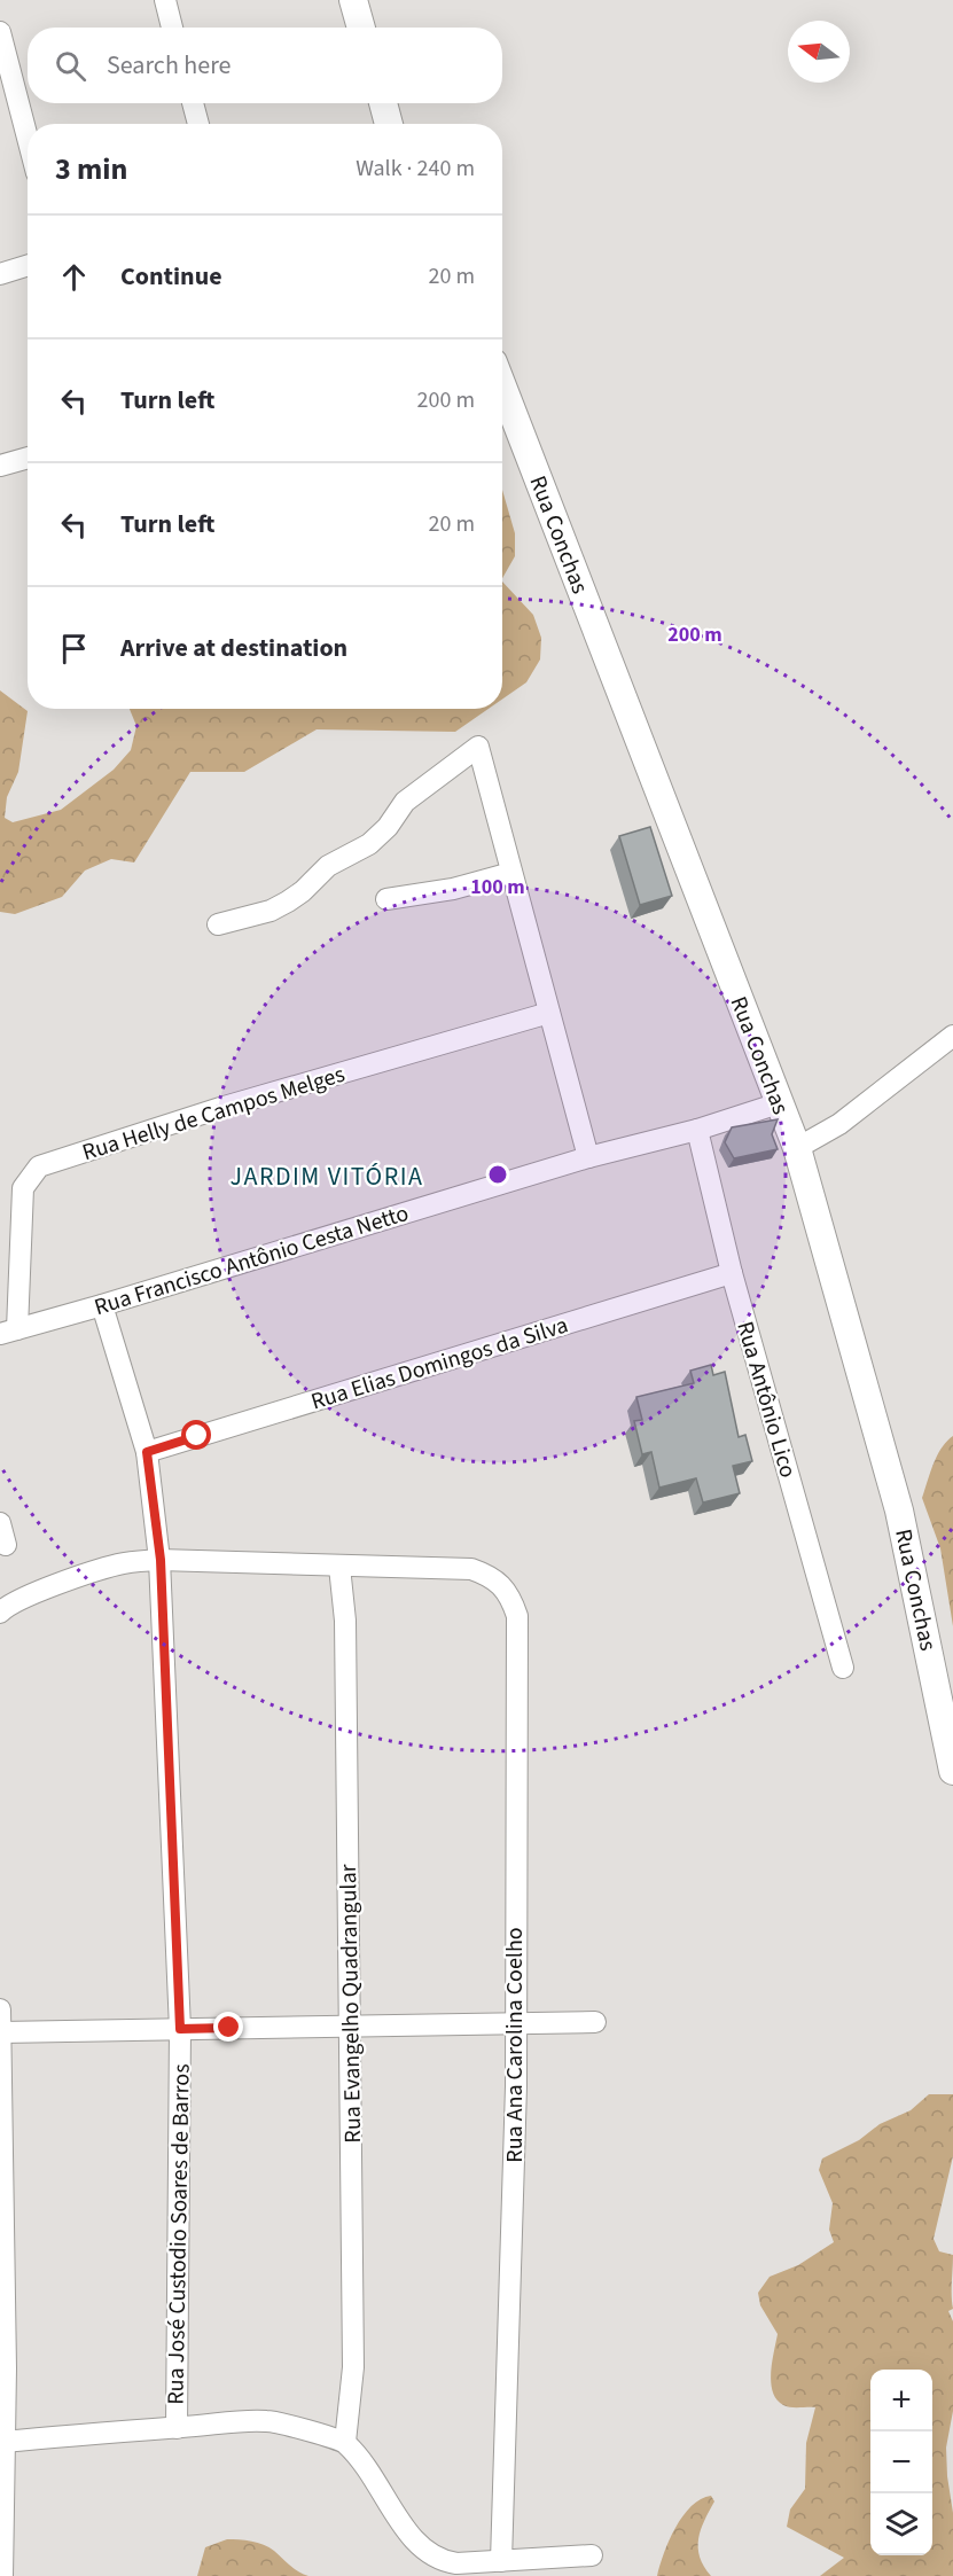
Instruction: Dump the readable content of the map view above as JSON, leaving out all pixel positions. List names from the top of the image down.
{
  "streets": {
    "main road": ["Rua Conchas"],
    "street": [
      "Rua Helly de Campos Melges",
      "Rua Francisco Antônio Cesta Netto",
      "Rua Elias Domingos da Silva",
      "Rua Antônio Lico",
      "Rua Evangelho Quadrangular",
      "Rua Ana Carolina Coelho",
      "Rua José Custodio Soares de Barros"
    ]
  },
  "crossings": [
    ["Rua Conchas", "Rua Francisco Antônio Cesta Netto"],
    ["Rua Helly de Campos Melges", "Rua Francisco Antônio Cesta Netto"],
    ["Rua Francisco Antônio Cesta Netto", "Rua Antônio Lico"],
    ["Rua Francisco Antônio Cesta Netto", "Rua José Custodio Soares de Barros"],
    ["Rua Elias Domingos da Silva", "Rua Antônio Lico"],
    ["Rua Elias Domingos da Silva", "Rua José Custodio Soares de Barros"],
    ["Rua Evangelho Quadrangular", "Rua Ana Carolina Coelho"],
    ["Rua Ana Carolina Coelho", "Rua José Custodio Soares de Barros"]
  ],
  "districts": ["JARDIM VITÓRIA"],
  "north": "left",
  "page": {
    "search": "Search here",
    "heading": ["3 min", "Walk · 240 m"],
    "list": [
      ["Continue", "20 m"],
      ["Turn left", "200 m"],
      ["Turn left", "20 m"],
      "Arrive at destination"
    ],
    "map_buttons": ["+", "−"]
  },
  "rings": ["200 m", "100 m"]
}
